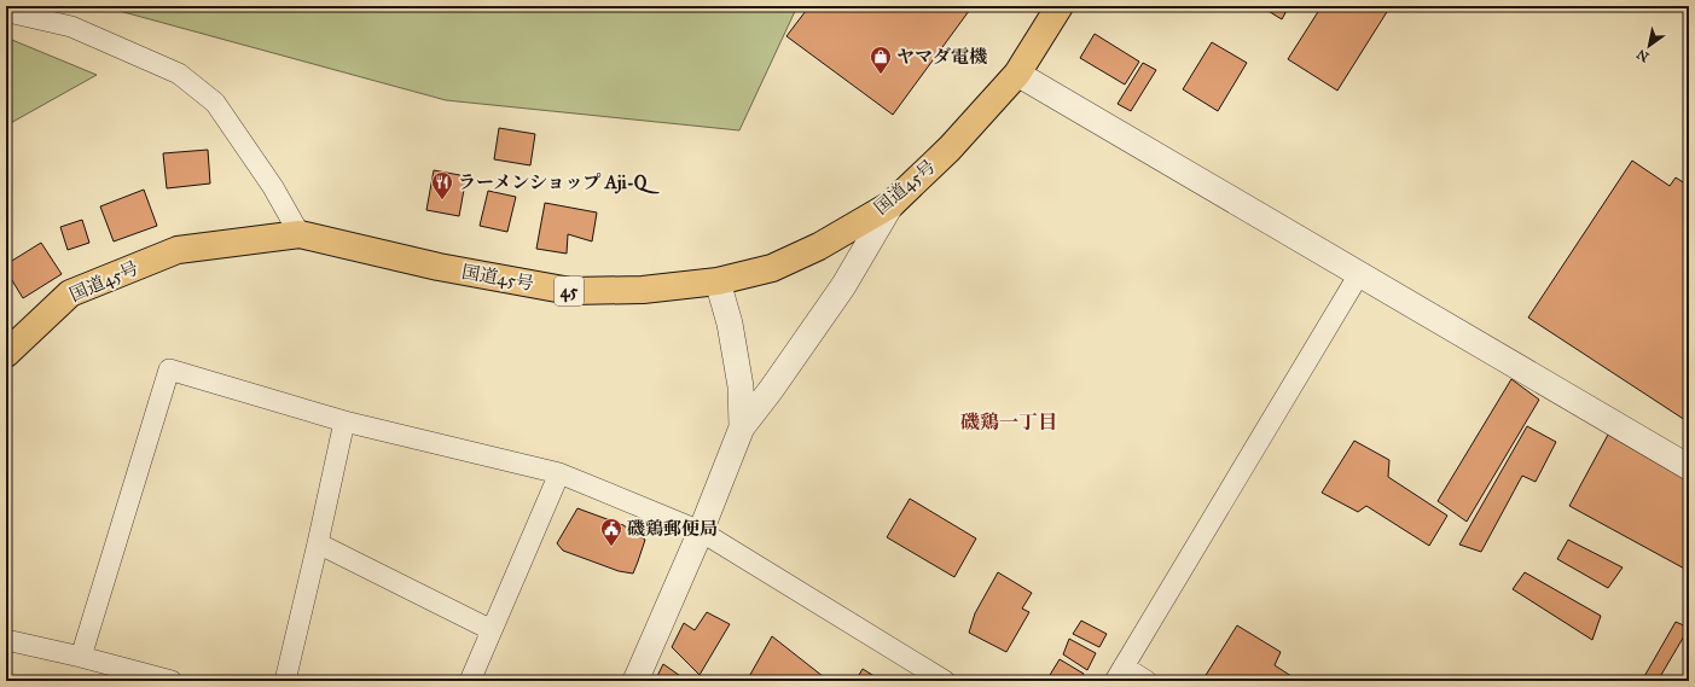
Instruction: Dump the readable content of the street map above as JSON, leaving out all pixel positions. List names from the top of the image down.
{
  "streets": {
    "highway": ["国道45号", "45"]
  },
  "districts": ["磯鶏一丁目"],
  "places": {
    "shop": ["ヤマダ電機"],
    "restaurant": ["ラーメンショップ Aji-Q"],
    "public building": ["磯鶏郵便局"]
  },
  "north": "bottom left"
}
